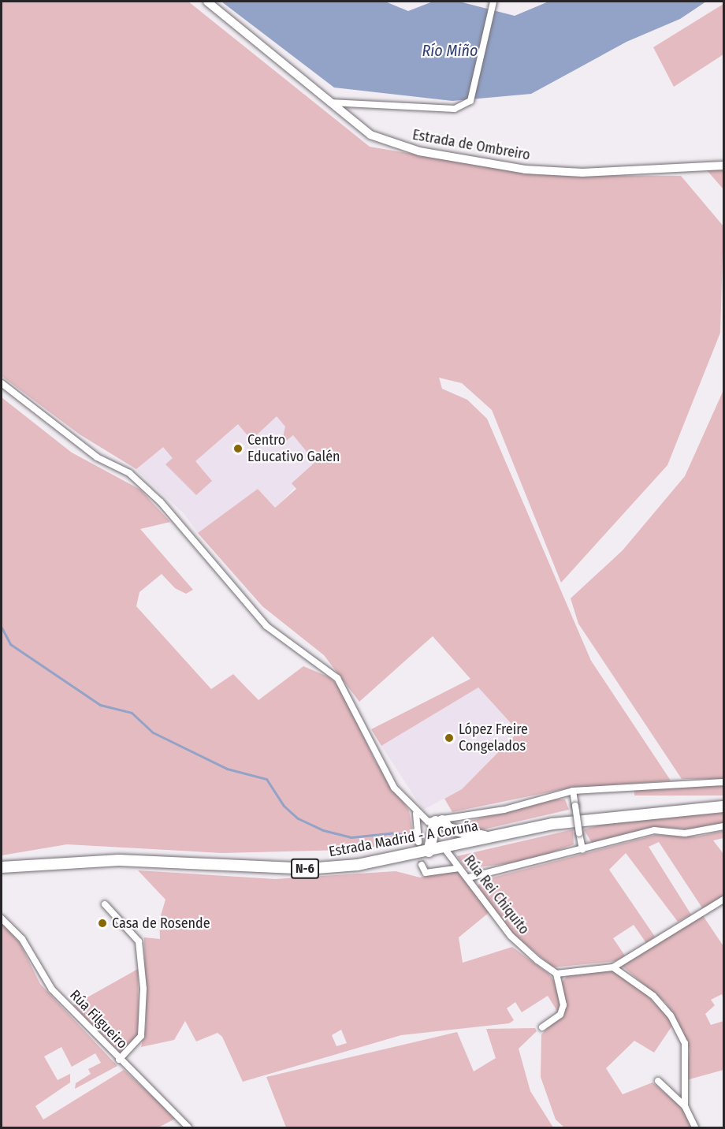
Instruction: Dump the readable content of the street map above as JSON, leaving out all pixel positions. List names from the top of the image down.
{
  "streets": {
    "highway": ["Estrada Madrid - A Coruña", "N-6"],
    "street": ["Estrada de Ombreiro", "Rúa Rei Chiquito", "Rúa Filgueiro"]
  },
  "crossings": [
    ["Estrada Madrid - A Coruña", "Rúa Rei Chiquito"]
  ],
  "water": ["Río Miño"],
  "places": ["Centro Educativo Galén", "López Freire Congelados", "Casa de Rosende"]
}
